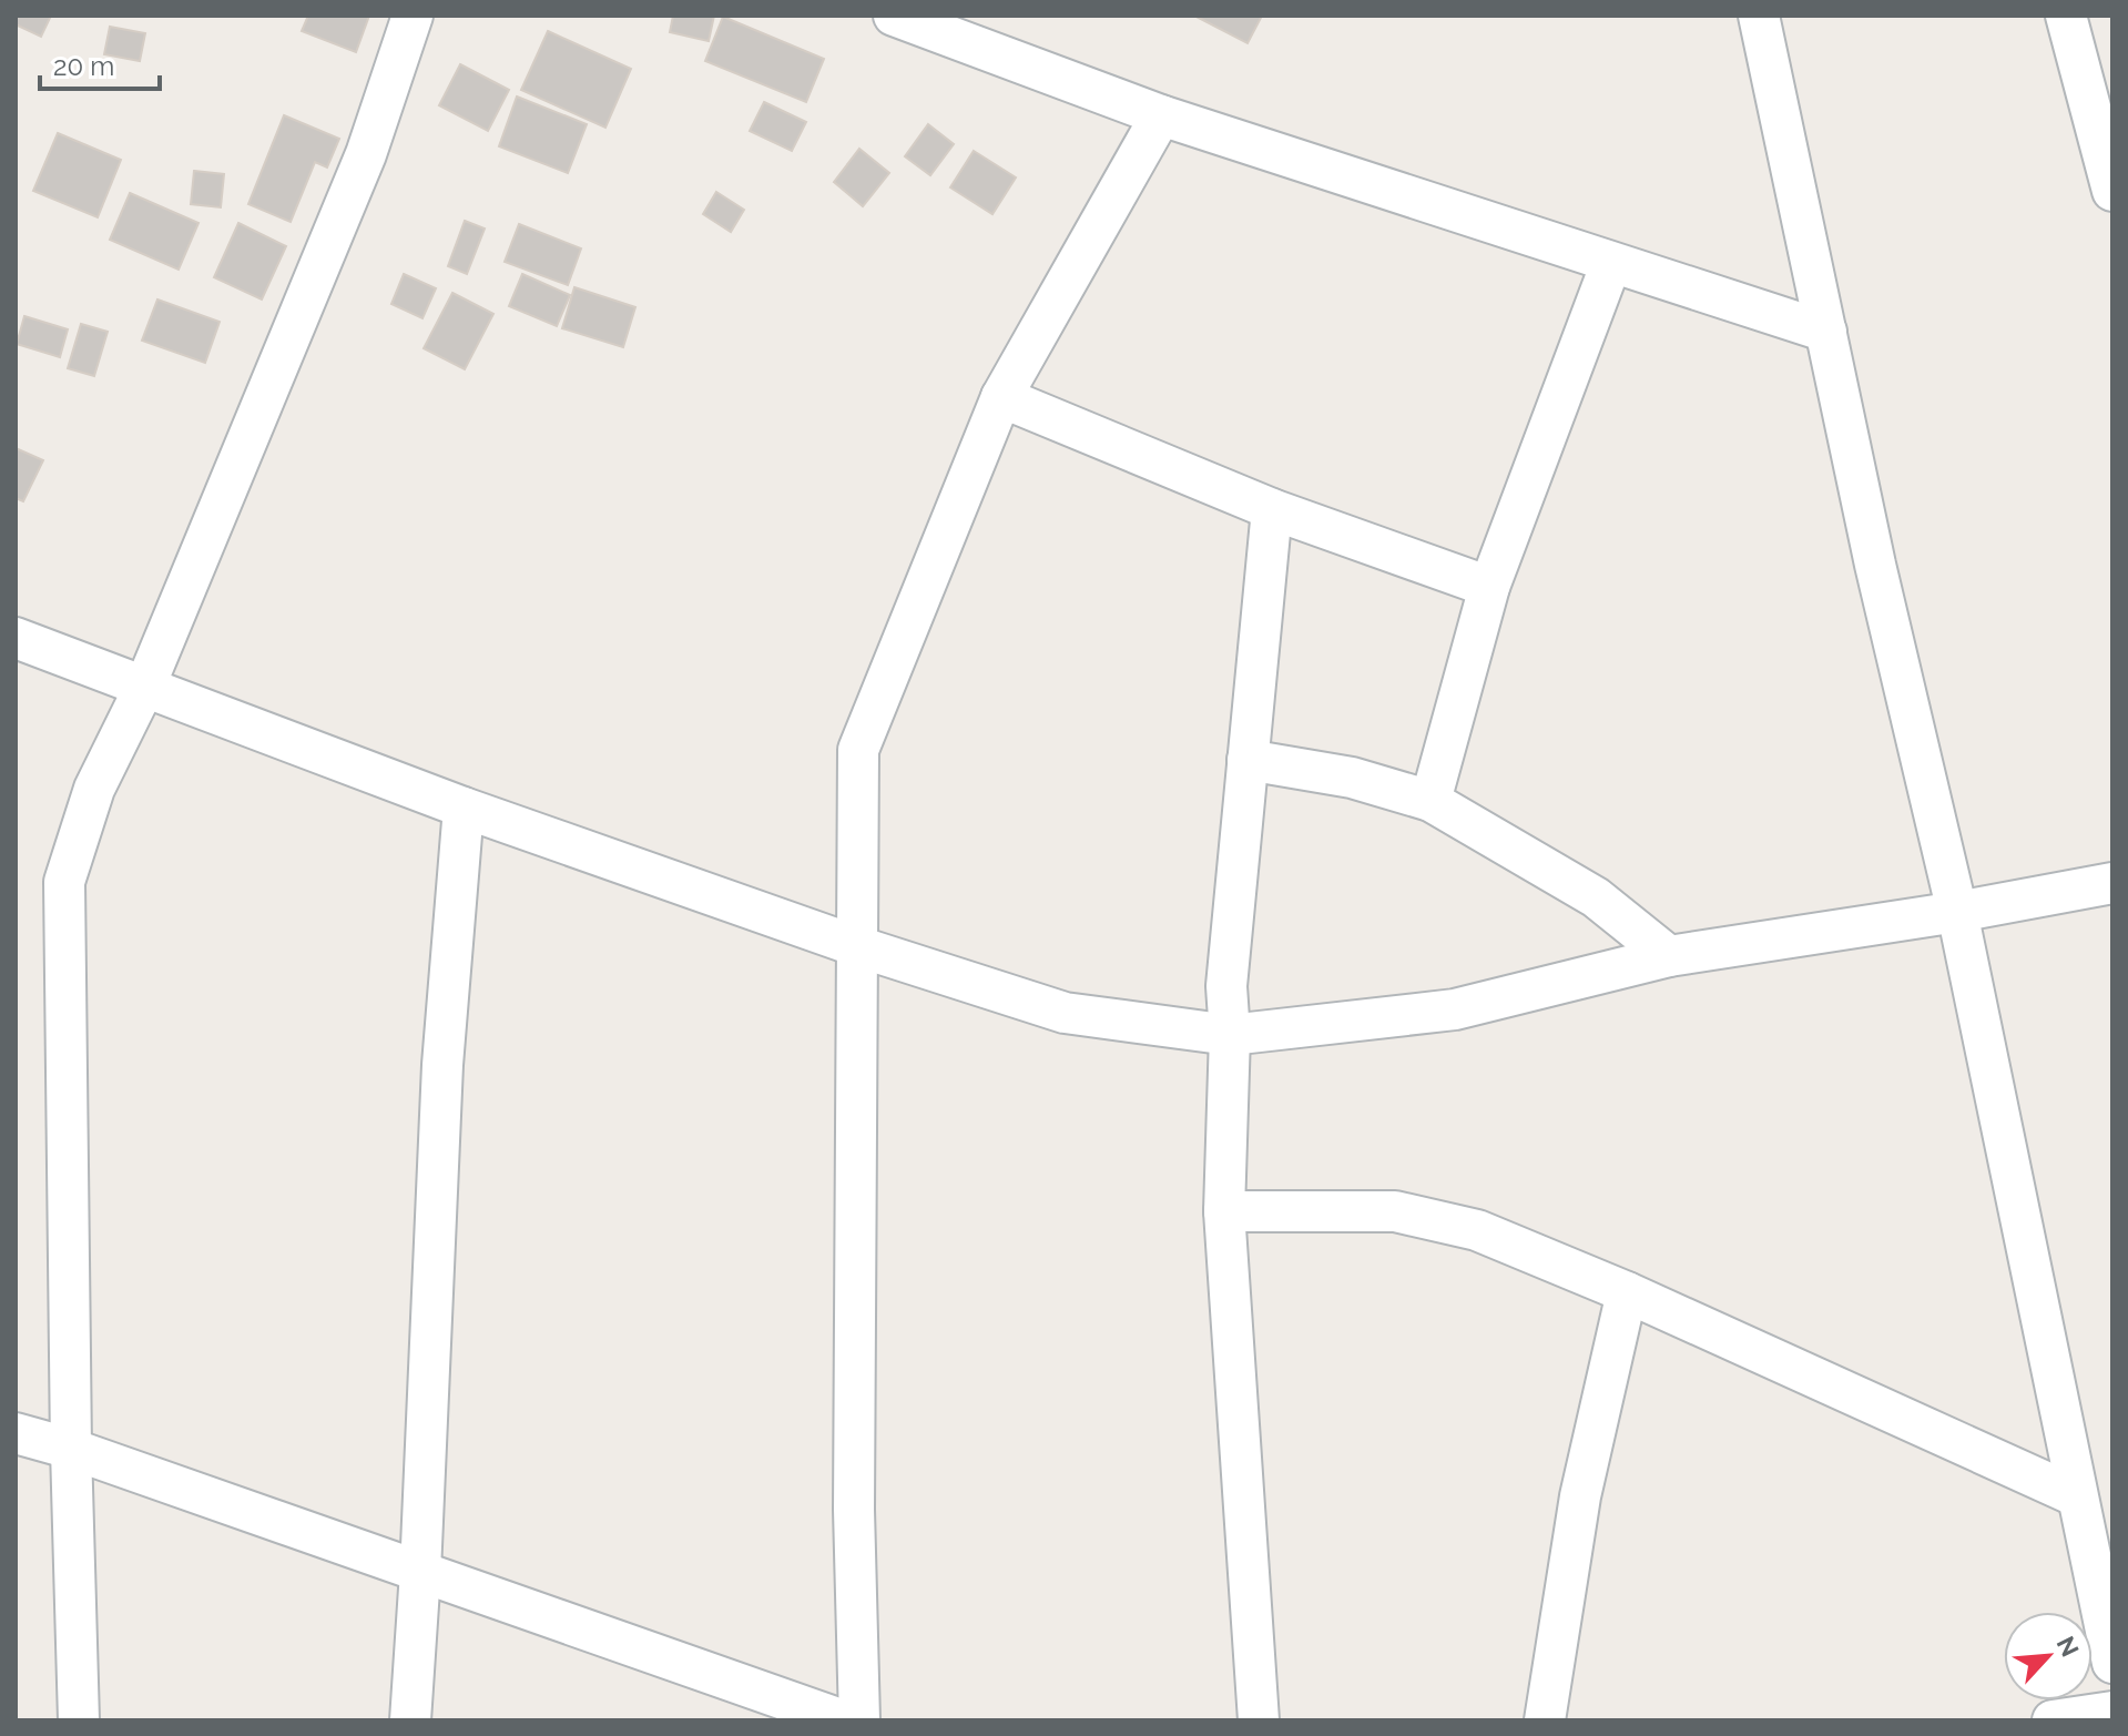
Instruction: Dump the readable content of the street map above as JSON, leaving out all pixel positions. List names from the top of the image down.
{
  "scale_bar": "20 m",
  "north": "top right"
}
